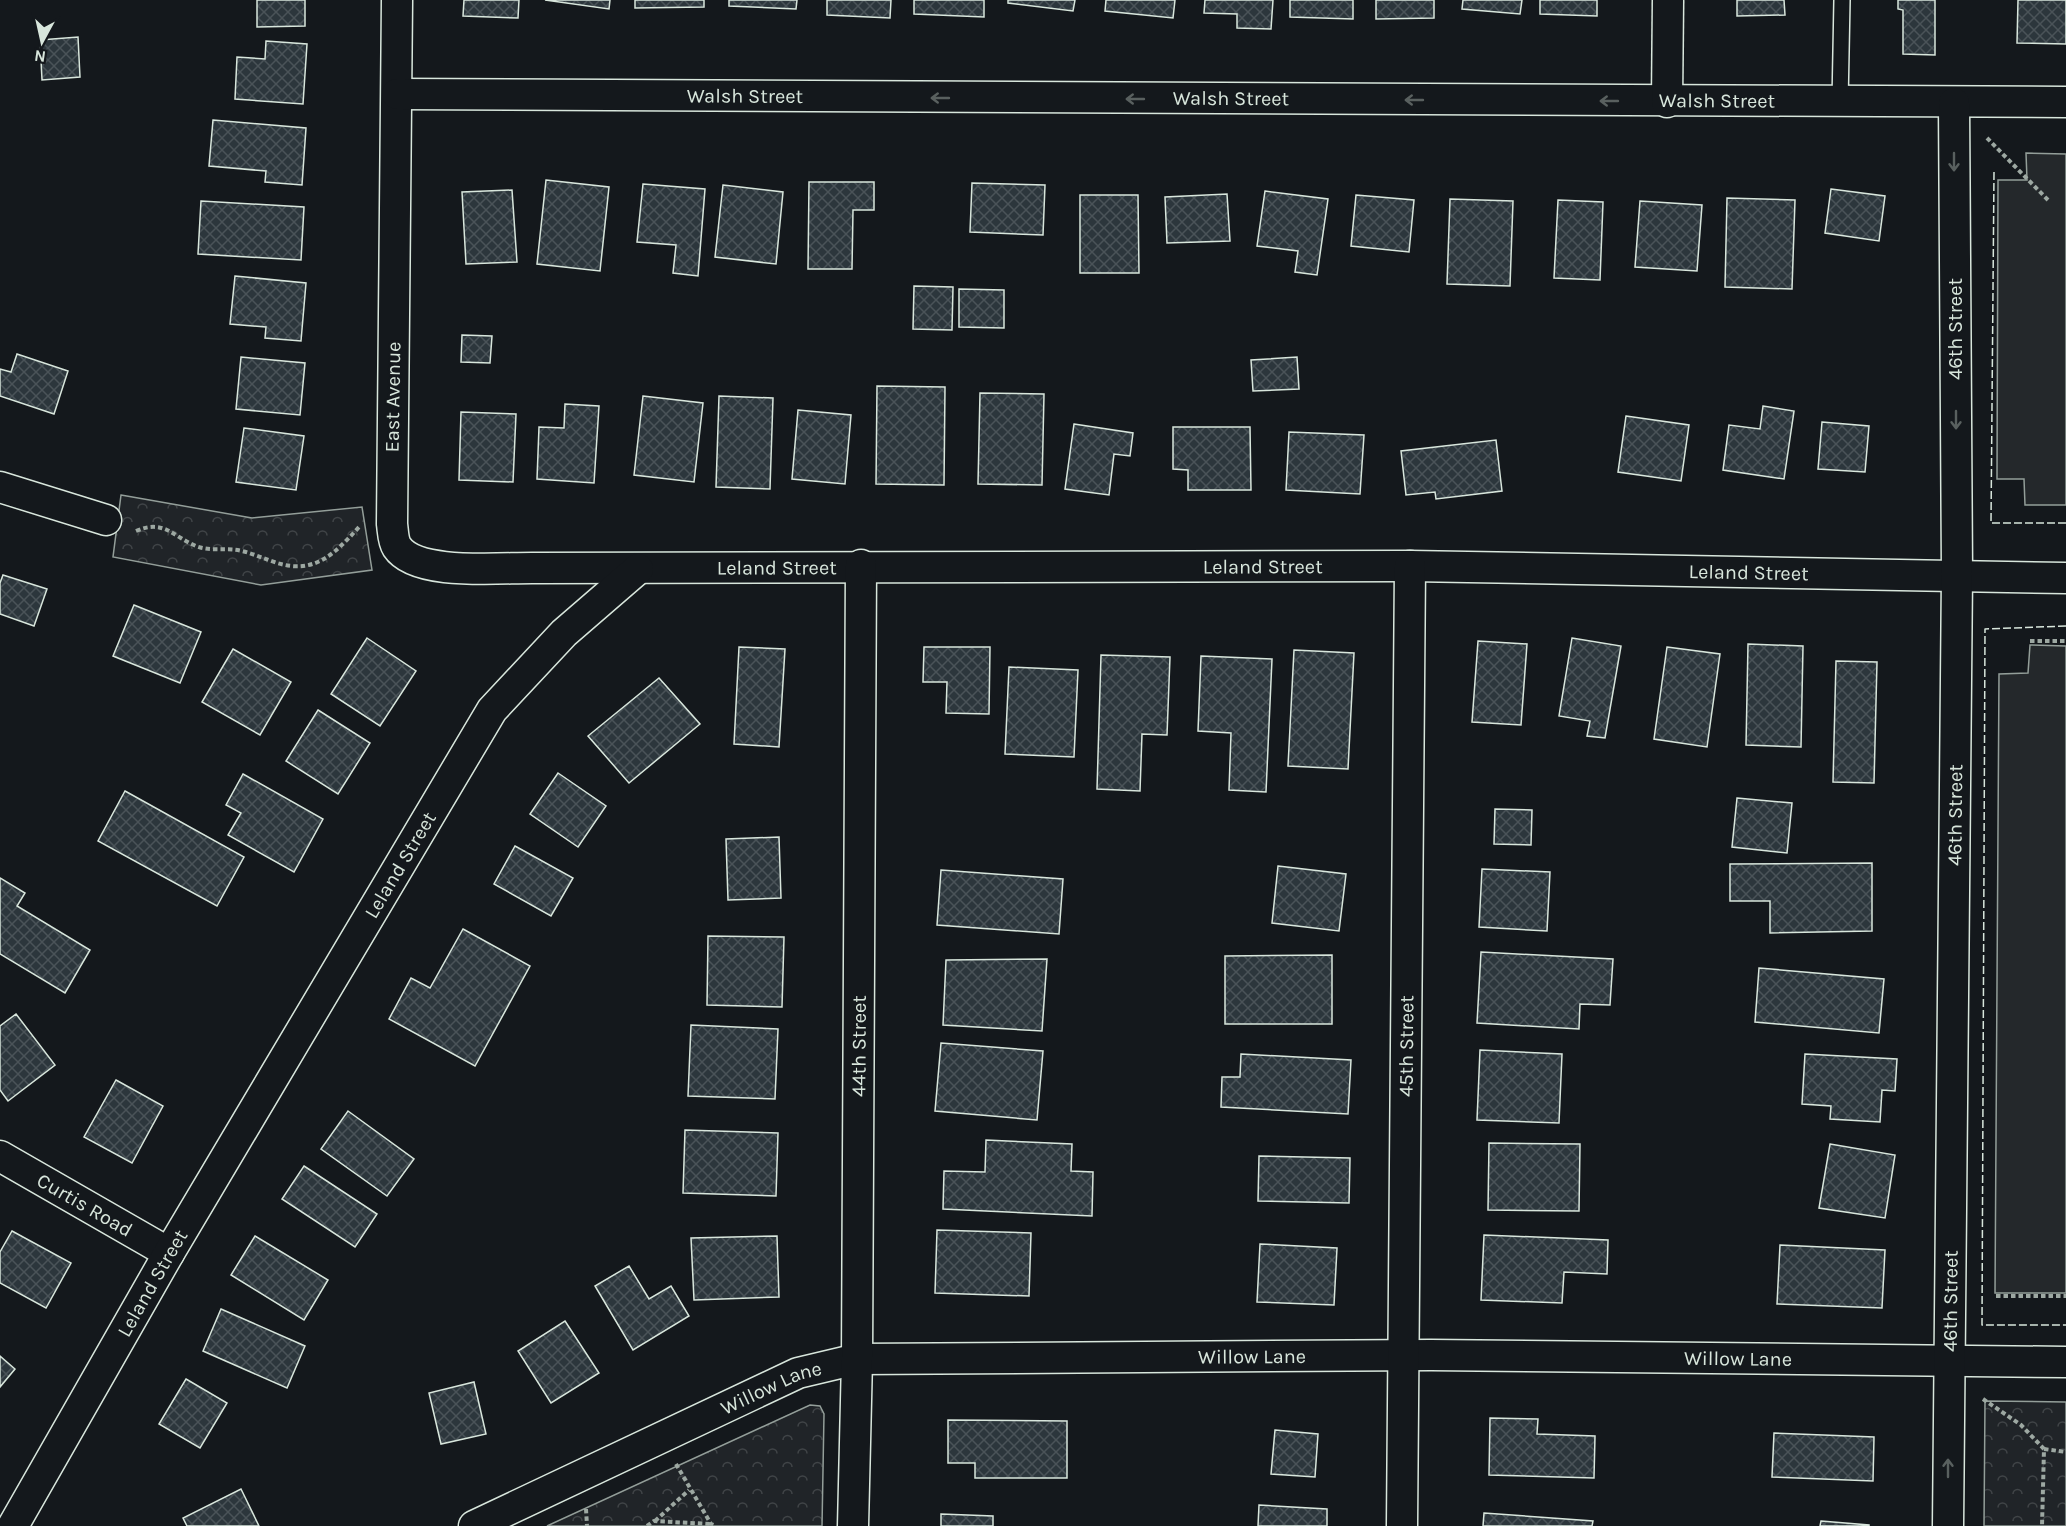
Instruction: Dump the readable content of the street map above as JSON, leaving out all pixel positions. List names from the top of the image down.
{
  "streets": {
    "street": [
      "Walsh Street",
      "46th Street",
      "East Avenue",
      "Leland Street",
      "44th Street",
      "45th Street",
      "Curtis Road",
      "Willow Lane"
    ]
  },
  "crossings": [
    ["Walsh Street", "46th Street"],
    ["Walsh Street", "East Avenue"],
    ["46th Street", "Leland Street"],
    ["46th Street", "Willow Lane"],
    ["East Avenue", "Leland Street"],
    ["Leland Street", "44th Street"],
    ["Leland Street", "45th Street"],
    ["Leland Street", "Curtis Road"],
    ["44th Street", "Willow Lane"],
    ["45th Street", "Willow Lane"]
  ],
  "one_way": ["Walsh Street"],
  "north": "bottom"
}
